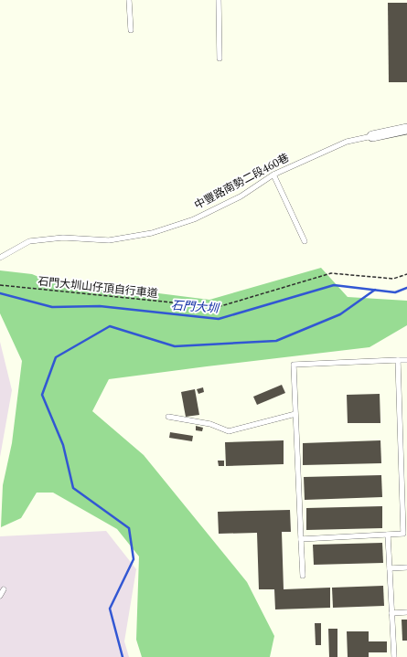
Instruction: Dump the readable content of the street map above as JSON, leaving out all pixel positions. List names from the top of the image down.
{
  "streets": {
    "street": ["中豐路南勢二段460巷"],
    "path": ["石門大圳山仔頂自行車道"]
  },
  "water": ["石門大圳"]
}
